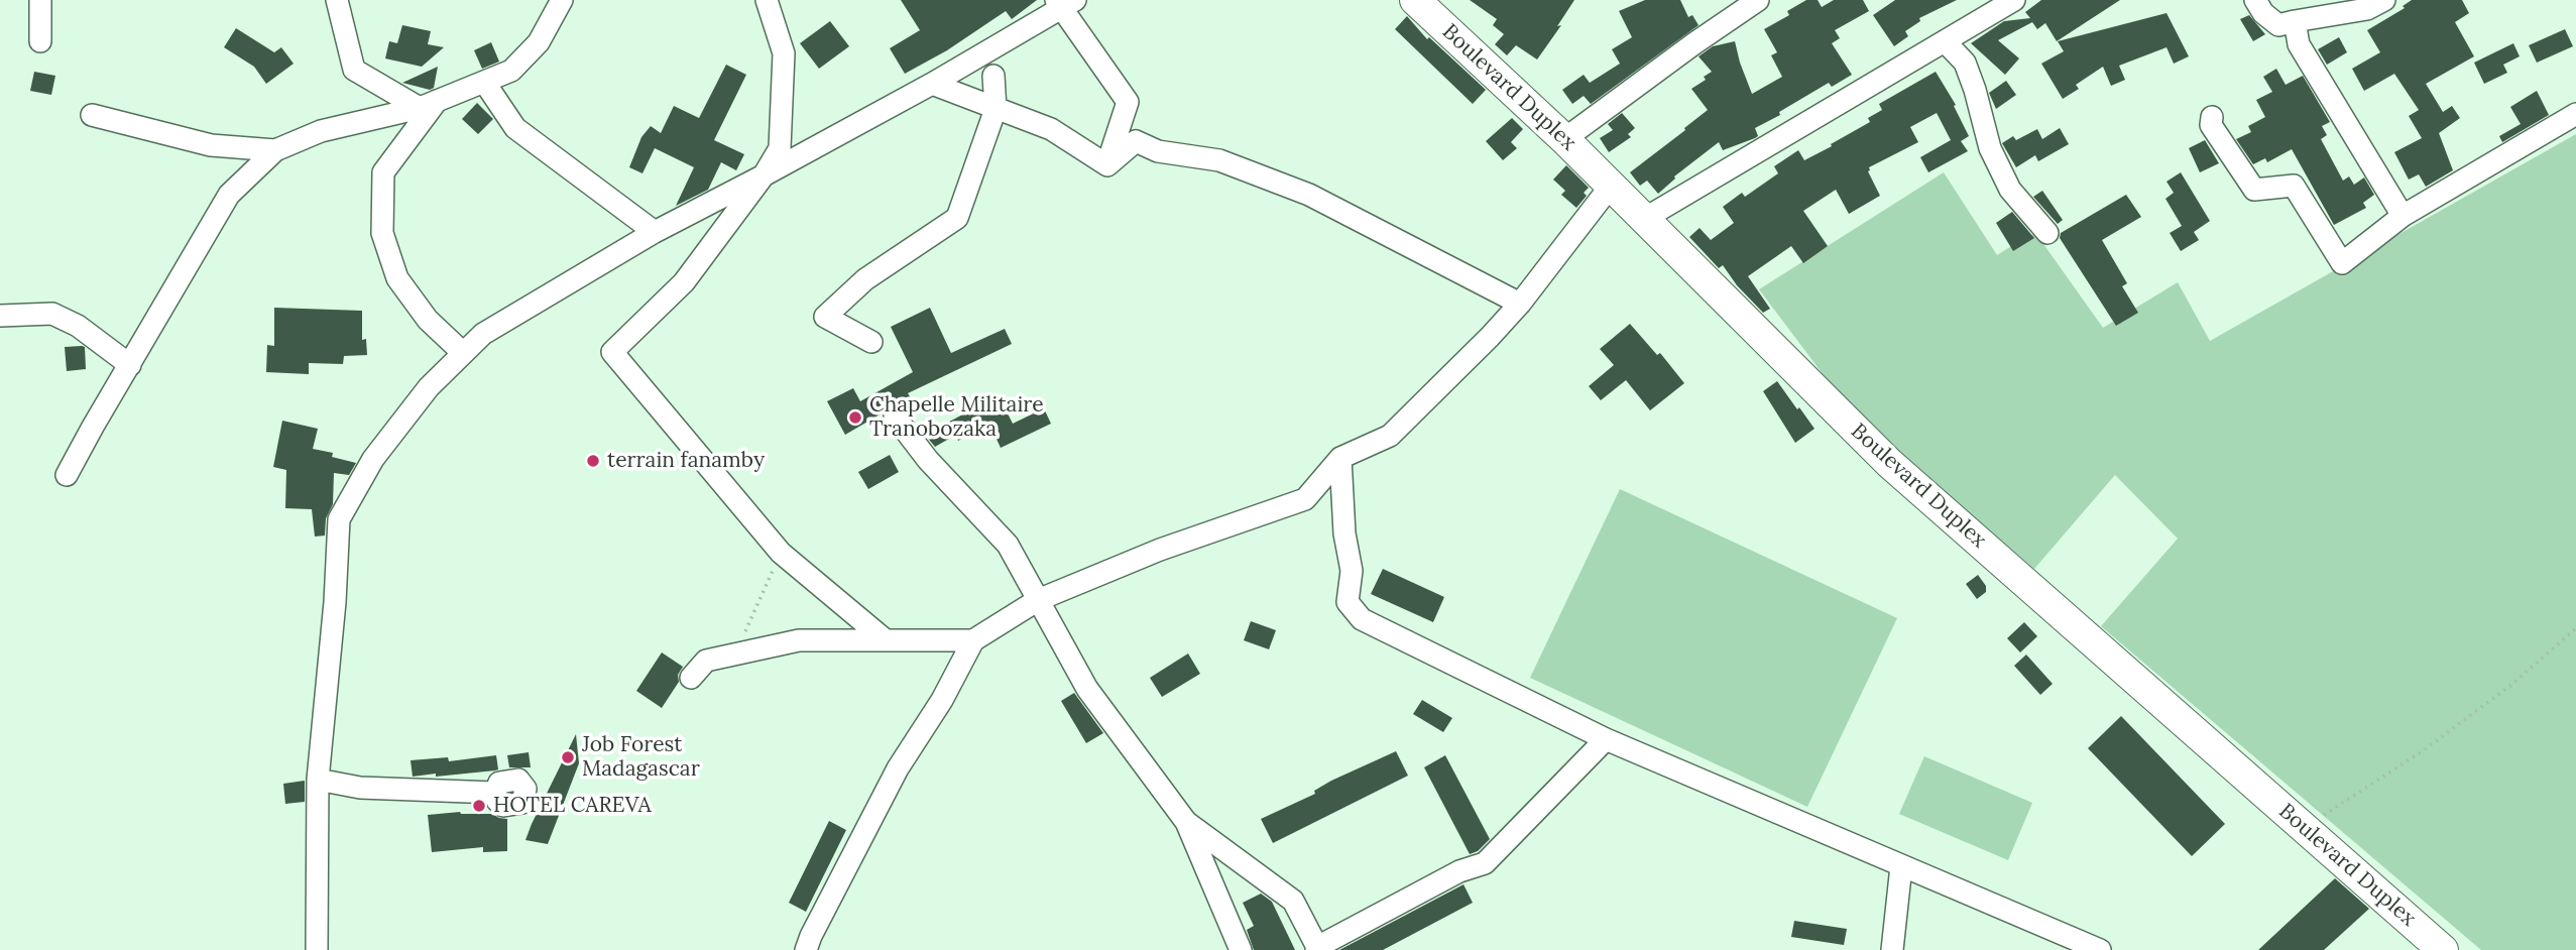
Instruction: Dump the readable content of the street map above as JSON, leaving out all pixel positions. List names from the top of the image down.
{
  "streets": {
    "main road": ["Boulevard Duplex"]
  },
  "places": [
    "Chapelle Militaire Tranobozaka",
    "terrain fanamby",
    "Job Forest Madagascar",
    "HOTEL CAREVA"
  ]
}
